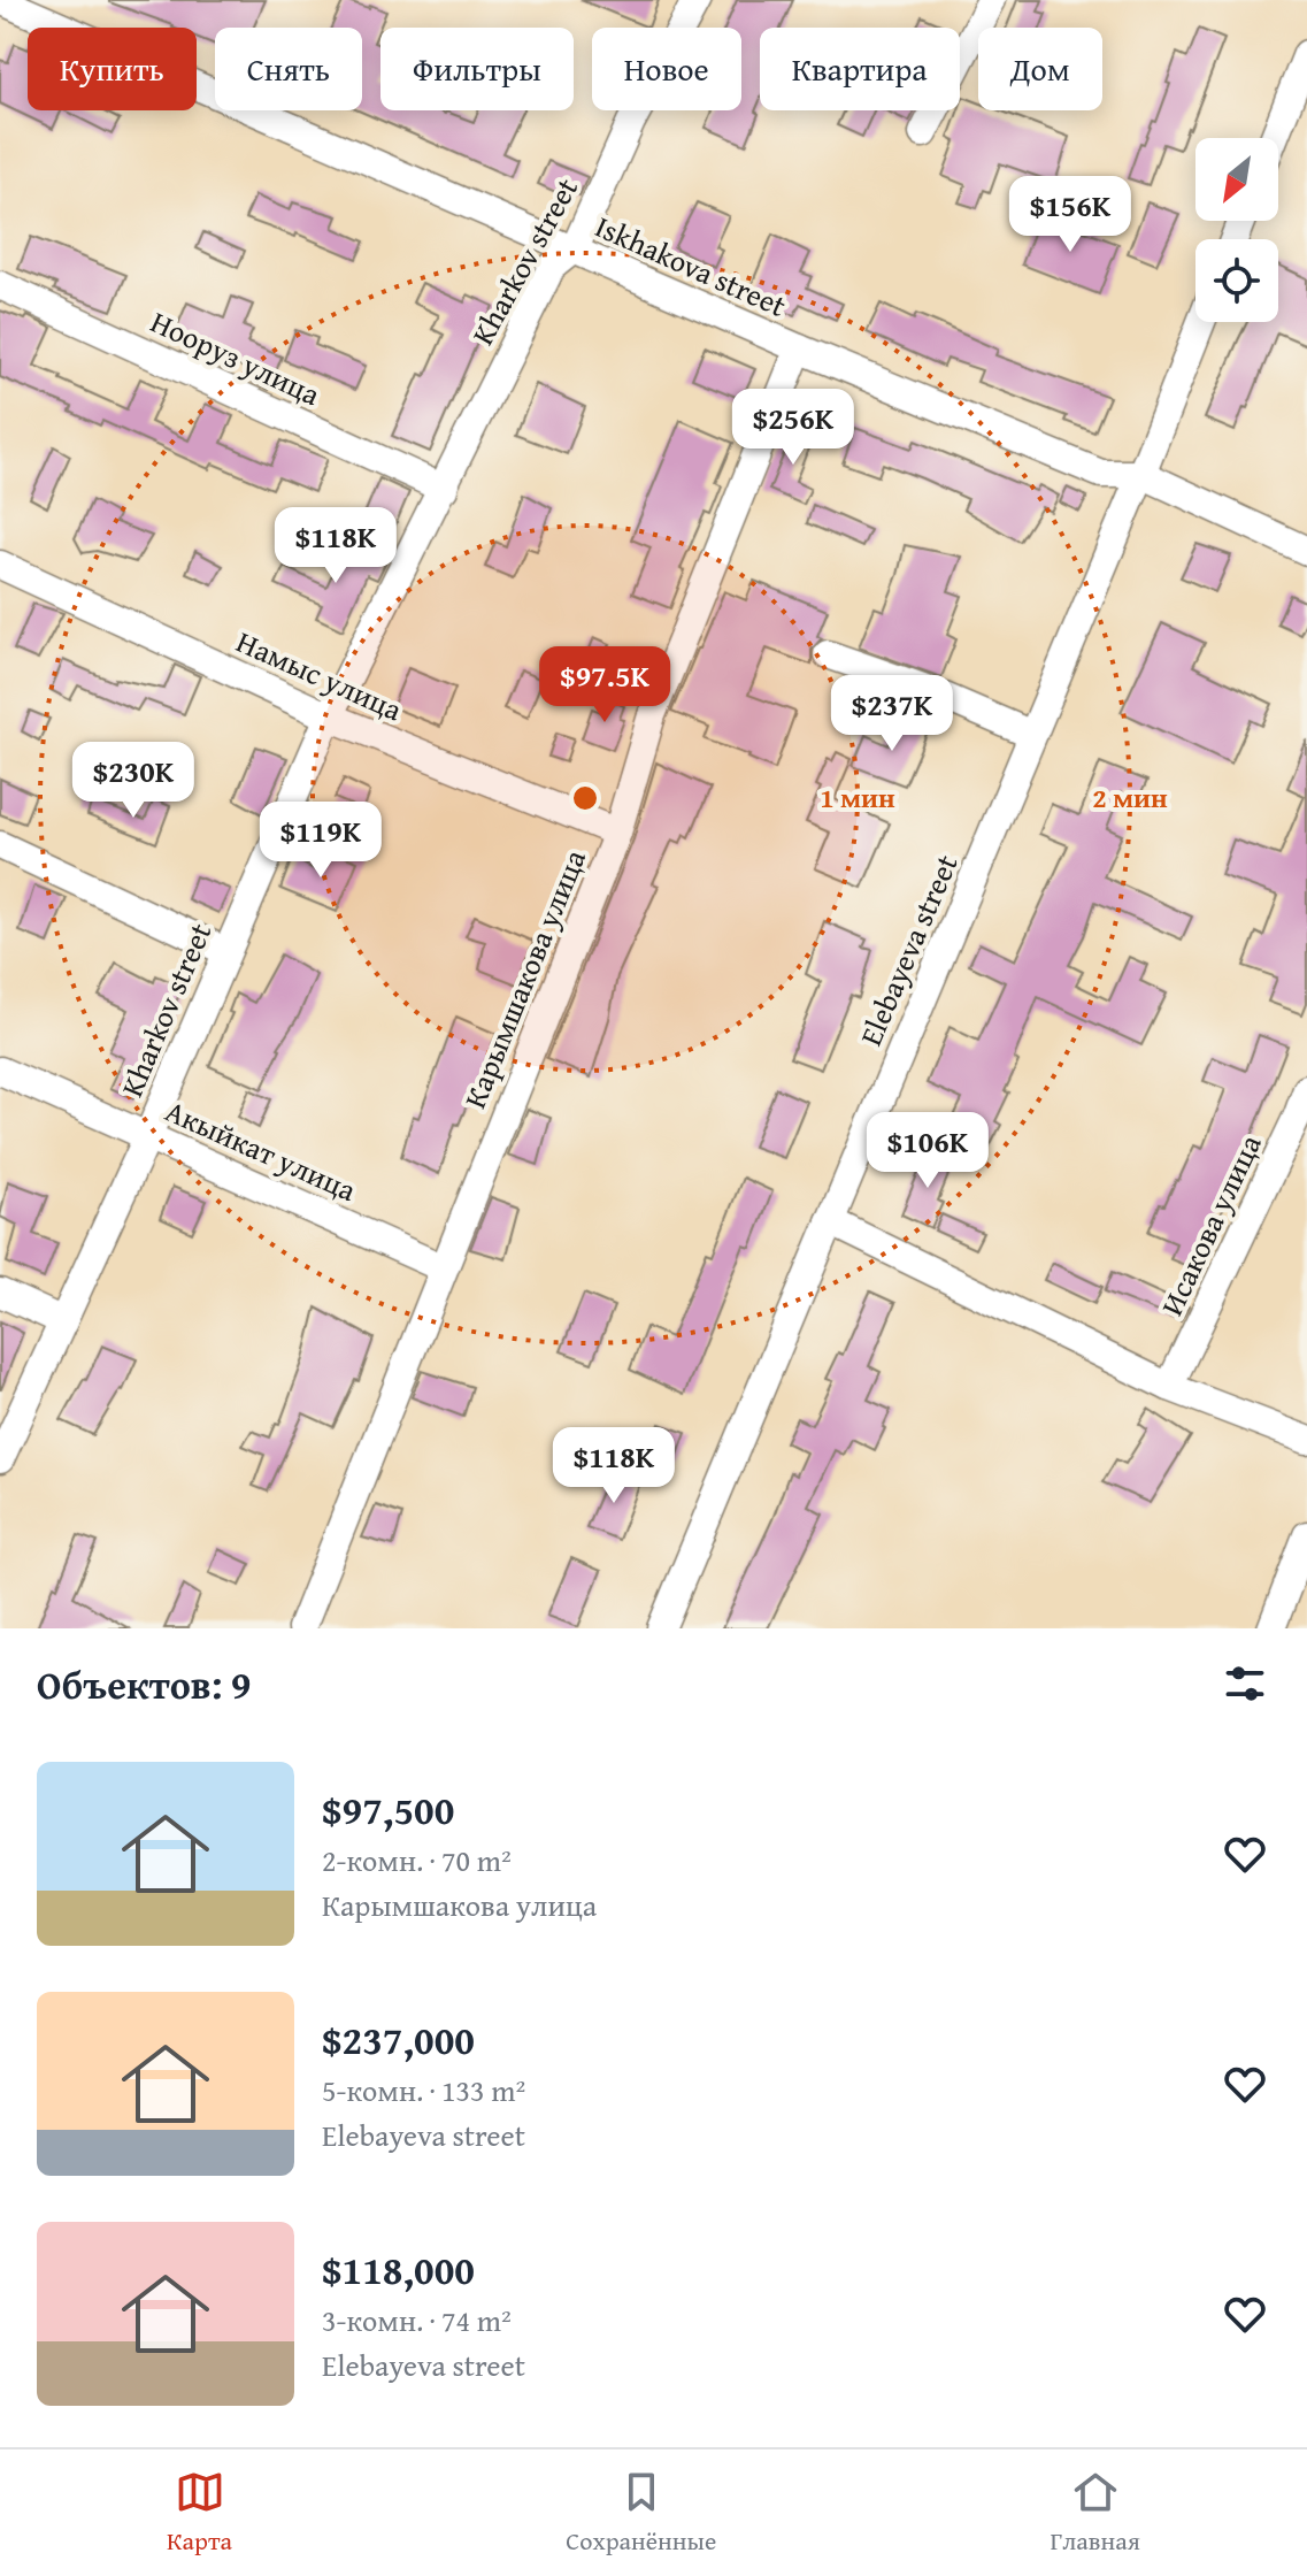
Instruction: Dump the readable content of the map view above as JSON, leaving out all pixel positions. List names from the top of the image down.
{
  "streets": {
    "street": [
      "Kharkov street",
      "Iskhakova street",
      "Нооруз улица",
      "Намыс улица",
      "Elebayeva street",
      "Карымшакова улица",
      "Акыйкат улица",
      "Исакова улица"
    ]
  },
  "crossings": [
    ["Kharkov street", "Iskhakova street"],
    ["Kharkov street", "Нооруз улица"],
    ["Kharkov street", "Намыс улица"],
    ["Kharkov street", "Акыйкат улица"],
    ["Iskhakova street", "Elebayeva street"],
    ["Iskhakova street", "Карымшакова улица"],
    ["Намыс улица", "Карымшакова улица"],
    ["Карымшакова улица", "Акыйкат улица"]
  ],
  "north": "bottom left",
  "page": {
    "chip": [
      "Купить",
      "Снять",
      "Фильтры",
      "Новое",
      "Квартира",
      "Дом"
    ],
    "price": [
      "$156K",
      "$256K",
      "$118K",
      "$97.5K",
      "$237K",
      "$230K",
      "$119K",
      "$106K",
      "$118K"
    ],
    "heading": "Объектов: 9",
    "list": [
      {
        "name": "$97,500",
        "note": "2-комн. · 70 m² · Карымшакова улица"
      },
      {
        "name": "$237,000",
        "note": "5-комн. · 133 m² · Elebayeva street"
      },
      {
        "name": "$118,000",
        "note": "3-комн. · 74 m² · Elebayeva street"
      }
    ],
    "tabs": ["Карта", "Сохранённые", "Главная"]
  },
  "rings": ["1 мин", "2 мин"]
}
